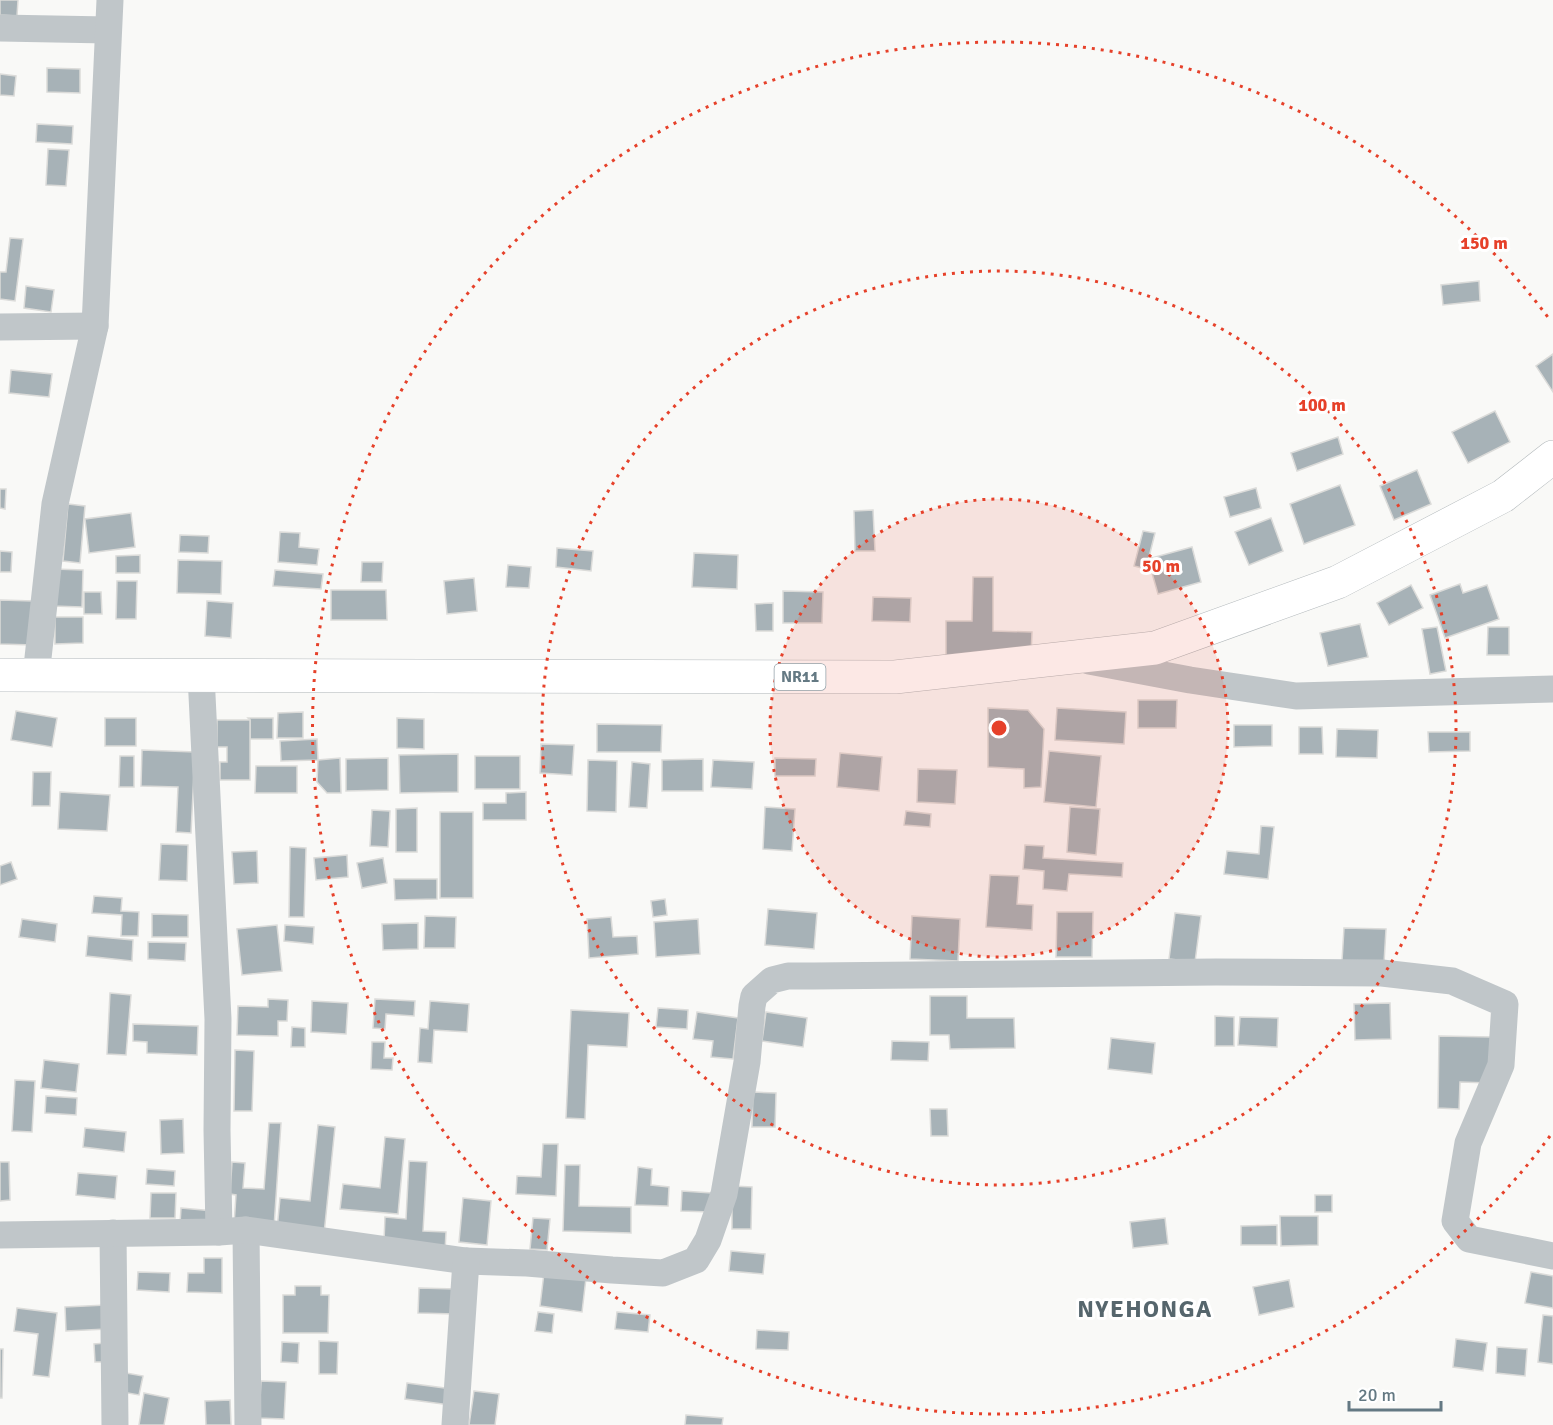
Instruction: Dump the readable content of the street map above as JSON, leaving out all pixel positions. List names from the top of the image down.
{
  "streets": {
    "highway": ["NR11"]
  },
  "districts": ["NYEHONGA"],
  "scale_bar": "20 m",
  "rings": ["150 m", "100 m", "50 m"]
}
